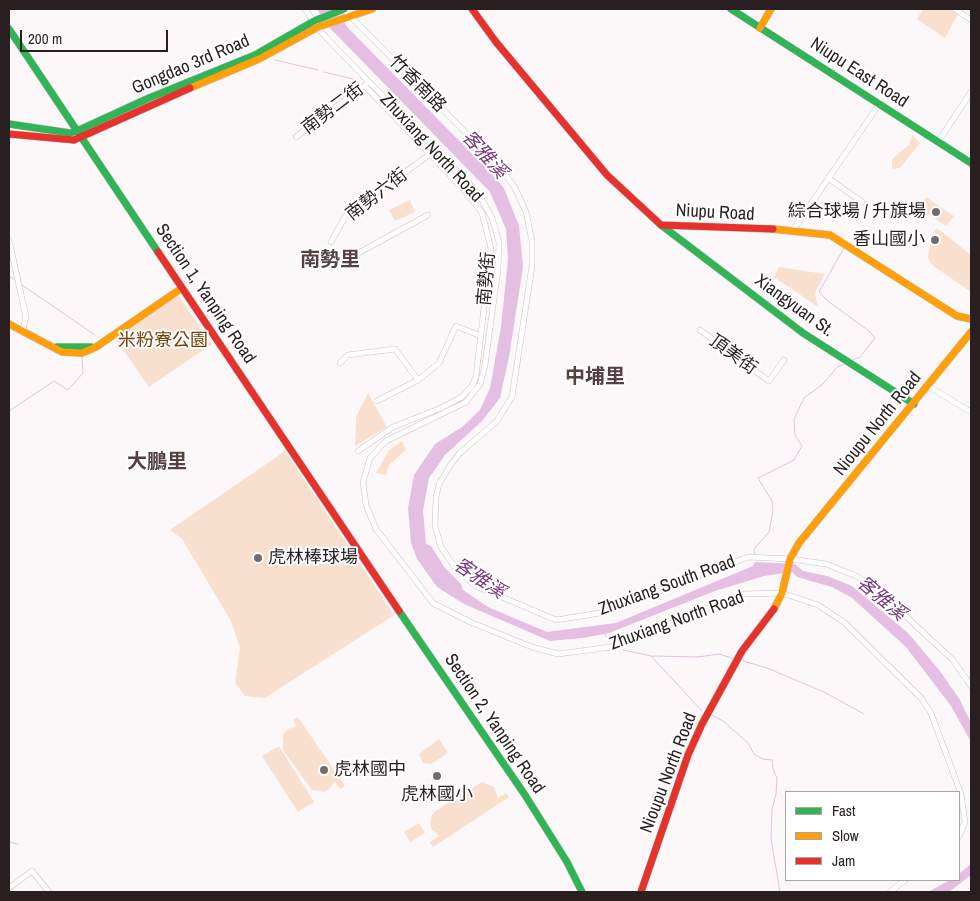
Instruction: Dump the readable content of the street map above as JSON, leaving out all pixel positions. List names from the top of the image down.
{
  "streets": {
    "street": [
      "Gongdao 3rd Road",
      "Niupu East Road",
      "南勢二街",
      "Zhuxiang North Road",
      "南勢六街",
      "Niupu Road",
      "南勢街",
      "Section 1, Yanping Road",
      "Xiangyuan St.",
      "頂美街",
      "Nioupu North Road",
      "Zhuxiang South Road",
      "Section 2, Yanping Road"
    ]
  },
  "crossings": [
    ["Gongdao 3rd Road", "Section 1, Yanping Road"],
    ["Gongdao 3rd Road", "Zhuxiang South Road"],
    ["南勢二街", "Zhuxiang North Road"],
    ["南勢二街", "南勢街"],
    ["Zhuxiang North Road", "南勢街"],
    ["Zhuxiang North Road", "Nioupu North Road"],
    ["南勢六街", "南勢街"],
    ["Niupu Road", "Xiangyuan St."],
    ["Section 1, Yanping Road", "Section 2, Yanping Road"],
    ["Xiangyuan St.", "Nioupu North Road"],
    ["Nioupu North Road", "Zhuxiang South Road"]
  ],
  "districts": ["南勢里", "中埔里", "大鵬里"],
  "water": ["客雅溪"],
  "parks": ["米粉寮公園"],
  "places": [
    "綜合球場 / 升旗場",
    "香山國小",
    "虎林棒球場",
    "虎林國中",
    "虎林國小"
  ],
  "legend": ["Fast", "Slow", "Jam"],
  "scale_bar": "200 m"
}
